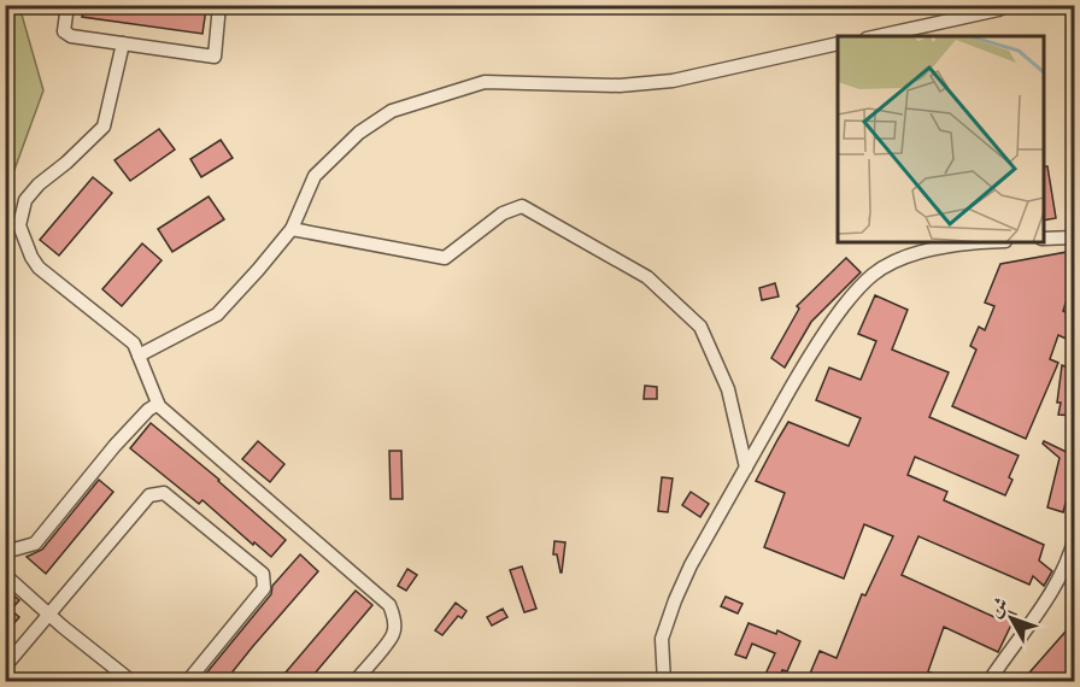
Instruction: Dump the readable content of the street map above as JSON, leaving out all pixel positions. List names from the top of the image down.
{
  "north": "top left"
}
